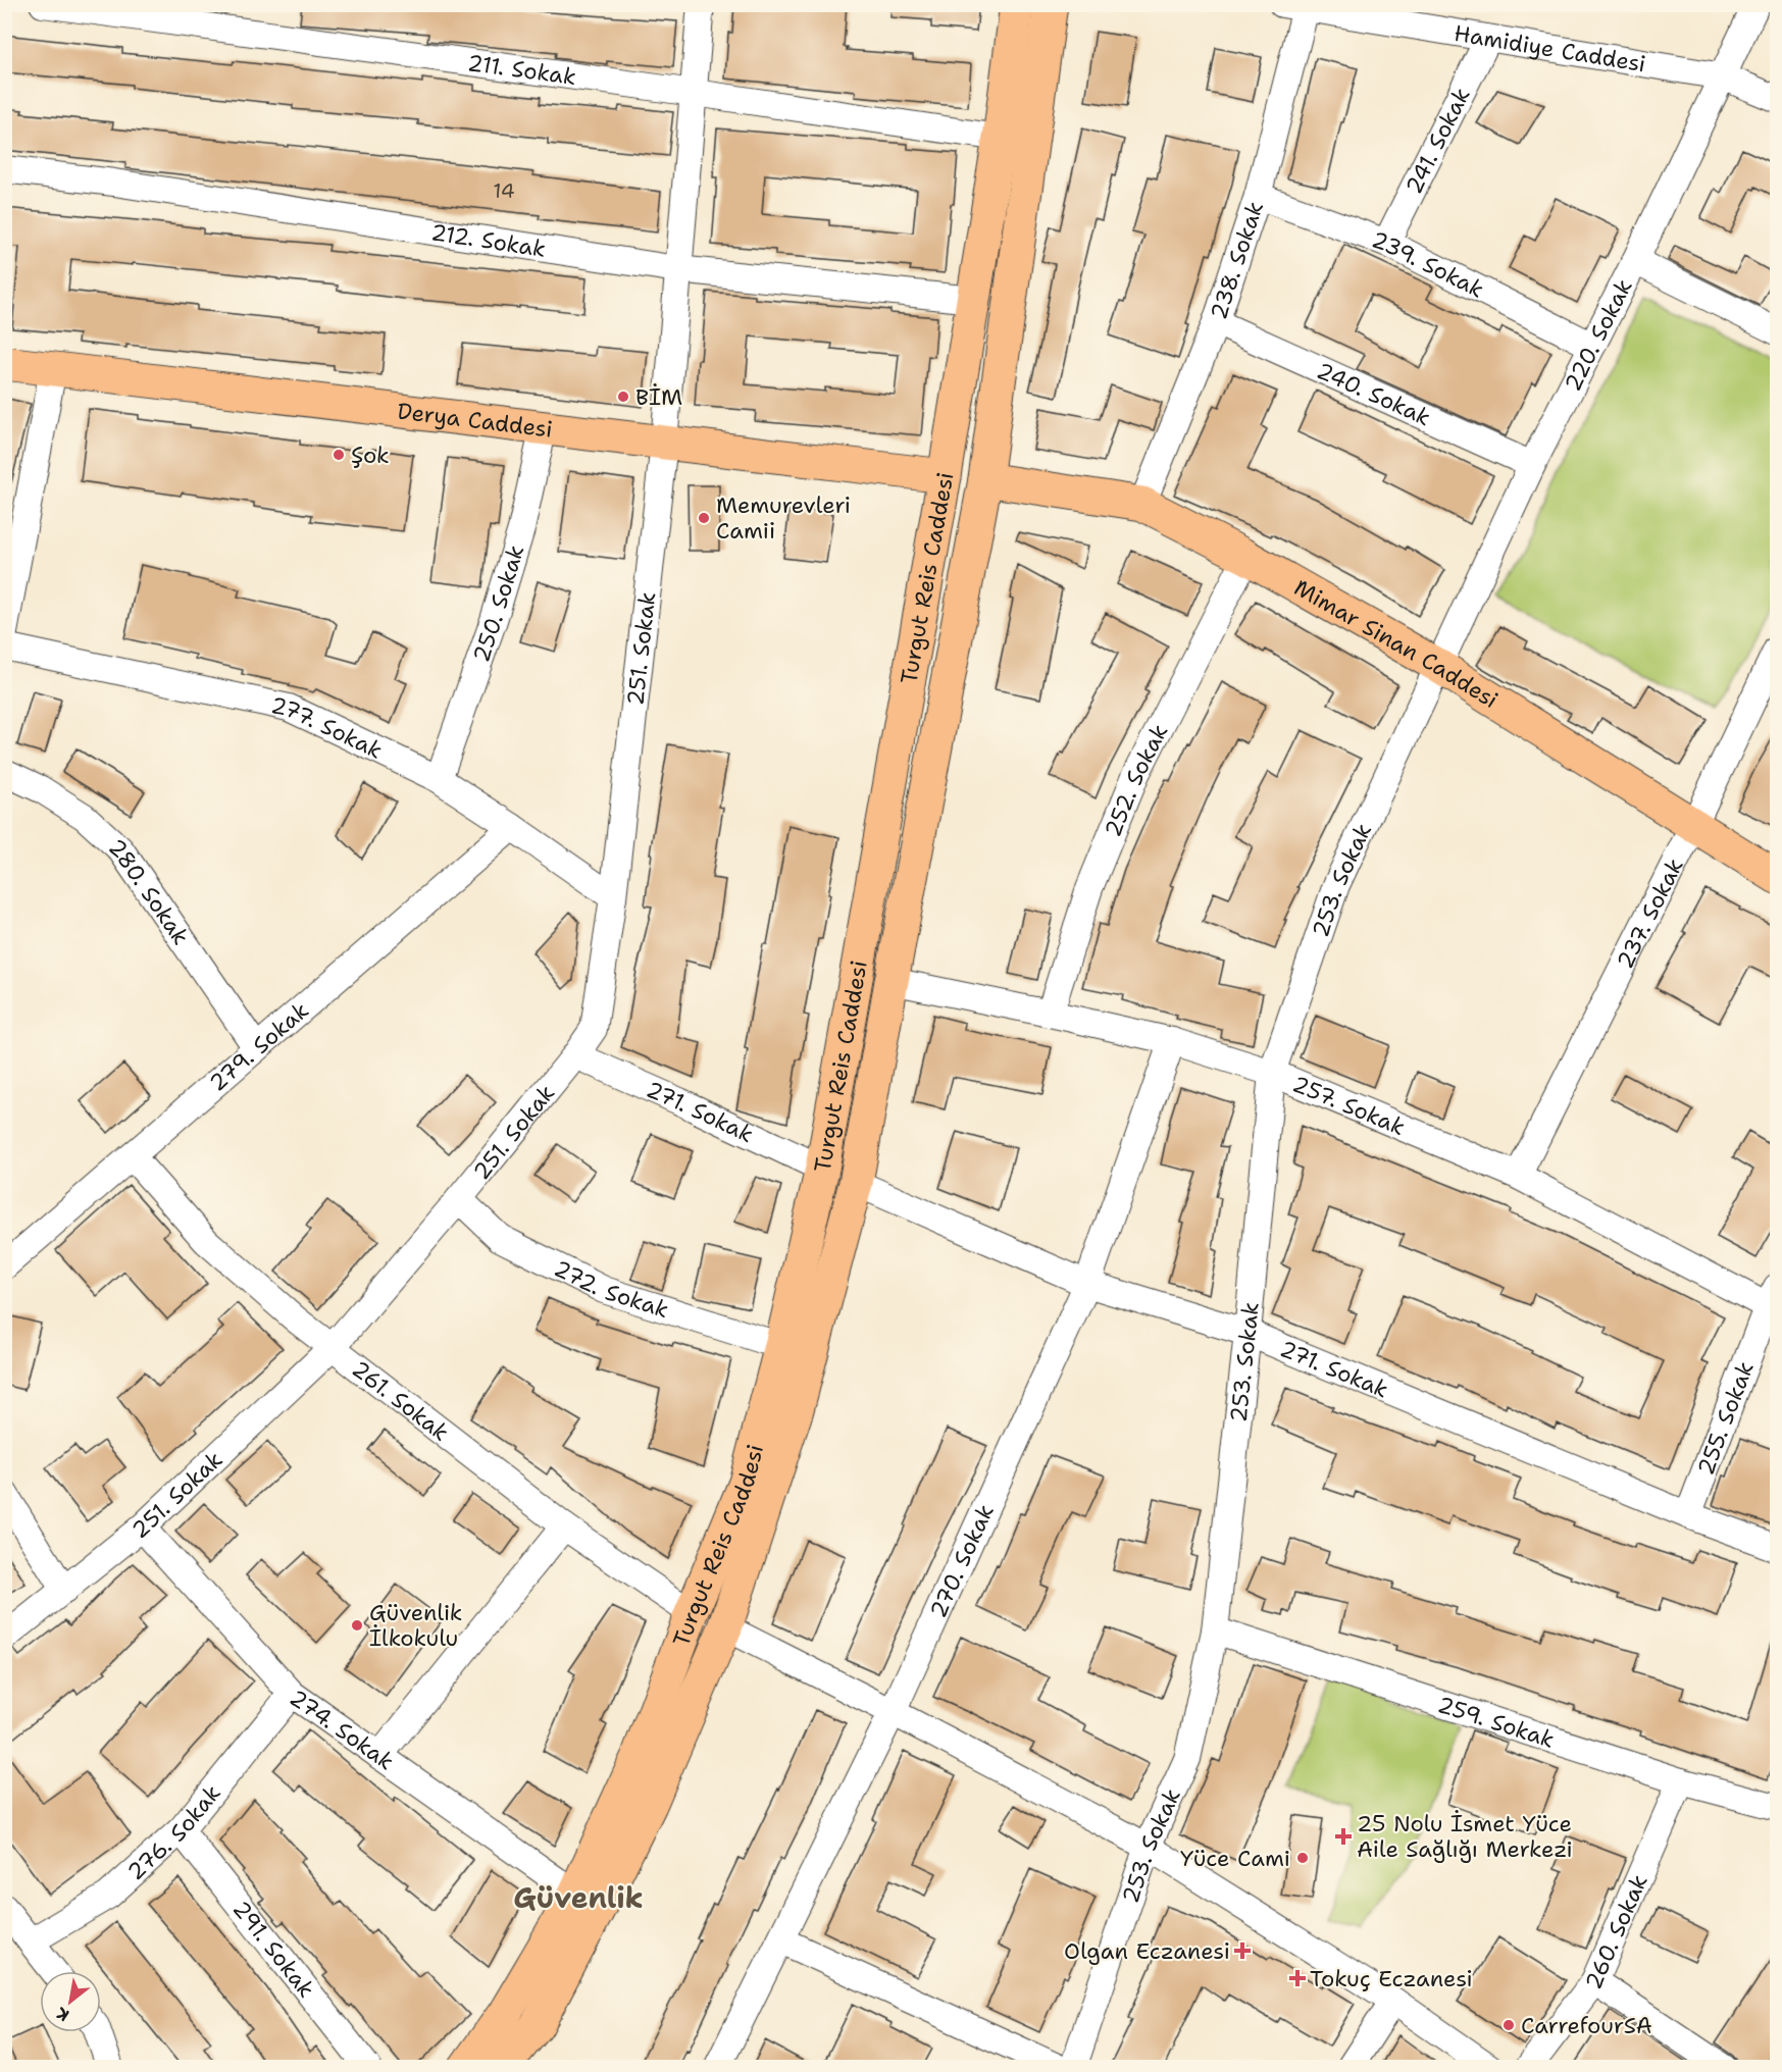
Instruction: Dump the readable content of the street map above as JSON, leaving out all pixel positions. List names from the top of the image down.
{
  "streets": {
    "main road": ["Derya Caddesi", "Turgut Reis Caddesi", "Mimar Sinan Caddesi"],
    "street": [
      "Hamidiye Caddesi",
      "211. Sokak",
      "241. Sokak",
      "212. Sokak",
      "238. Sokak",
      "239. Sokak",
      "220. Sokak",
      "240. Sokak",
      "250. Sokak",
      "251. Sokak",
      "277. Sokak",
      "252. Sokak",
      "253. Sokak",
      "280. Sokak",
      "237. Sokak",
      "279. Sokak",
      "257. Sokak",
      "271. Sokak",
      "272. Sokak",
      "261. Sokak",
      "255. Sokak",
      "270. Sokak",
      "259. Sokak",
      "274. Sokak",
      "276. Sokak",
      "260. Sokak",
      "291. Sokak"
    ]
  },
  "crossings": [
    ["Hamidiye Caddesi", "241. Sokak"],
    ["Hamidiye Caddesi", "238. Sokak"],
    ["Hamidiye Caddesi", "220. Sokak"],
    ["211. Sokak", "Turgut Reis Caddesi"],
    ["211. Sokak", "251. Sokak"],
    ["241. Sokak", "239. Sokak"],
    ["212. Sokak", "Turgut Reis Caddesi"],
    ["212. Sokak", "251. Sokak"],
    ["238. Sokak", "239. Sokak"],
    ["238. Sokak", "240. Sokak"],
    ["238. Sokak", "Mimar Sinan Caddesi"],
    ["239. Sokak", "220. Sokak"],
    ["220. Sokak", "240. Sokak"],
    ["220. Sokak", "Mimar Sinan Caddesi"],
    ["220. Sokak", "253. Sokak"],
    ["Derya Caddesi", "Turgut Reis Caddesi"],
    ["Derya Caddesi", "250. Sokak"],
    ["Derya Caddesi", "251. Sokak"],
    ["Turgut Reis Caddesi", "Mimar Sinan Caddesi"],
    ["Turgut Reis Caddesi", "257. Sokak"],
    ["Turgut Reis Caddesi", "271. Sokak"],
    ["Turgut Reis Caddesi", "272. Sokak"],
    ["Turgut Reis Caddesi", "261. Sokak"],
    ["Turgut Reis Caddesi", "274. Sokak"],
    ["250. Sokak", "277. Sokak"],
    ["Mimar Sinan Caddesi", "252. Sokak"],
    ["Mimar Sinan Caddesi", "253. Sokak"],
    ["Mimar Sinan Caddesi", "237. Sokak"],
    ["251. Sokak", "277. Sokak"],
    ["251. Sokak", "271. Sokak"],
    ["251. Sokak", "272. Sokak"],
    ["251. Sokak", "261. Sokak"],
    ["251. Sokak", "274. Sokak"],
    ["277. Sokak", "279. Sokak"],
    ["252. Sokak", "257. Sokak"],
    ["253. Sokak", "257. Sokak"],
    ["253. Sokak", "271. Sokak"],
    ["253. Sokak", "259. Sokak"],
    ["280. Sokak", "279. Sokak"],
    ["237. Sokak", "257. Sokak"],
    ["279. Sokak", "261. Sokak"],
    ["257. Sokak", "255. Sokak"],
    ["257. Sokak", "270. Sokak"],
    ["271. Sokak", "255. Sokak"],
    ["271. Sokak", "270. Sokak"],
    ["259. Sokak", "260. Sokak"],
    ["274. Sokak", "276. Sokak"],
    ["276. Sokak", "291. Sokak"]
  ],
  "districts": ["Güvenlik"],
  "places": {
    "other": [
      "BİM",
      "Şok",
      "Memurevleri Camii",
      "Güvenlik İlkokulu",
      "Yüce Cami",
      "CarrefourSA"
    ],
    "health": ["25 Nolu İsmet Yüce Aile Sağlığı Merkezi", "Olgan Eczanesi", "Tokuç Eczanesi"]
  },
  "house_numbers": ["14"],
  "north": "bottom left"
}
